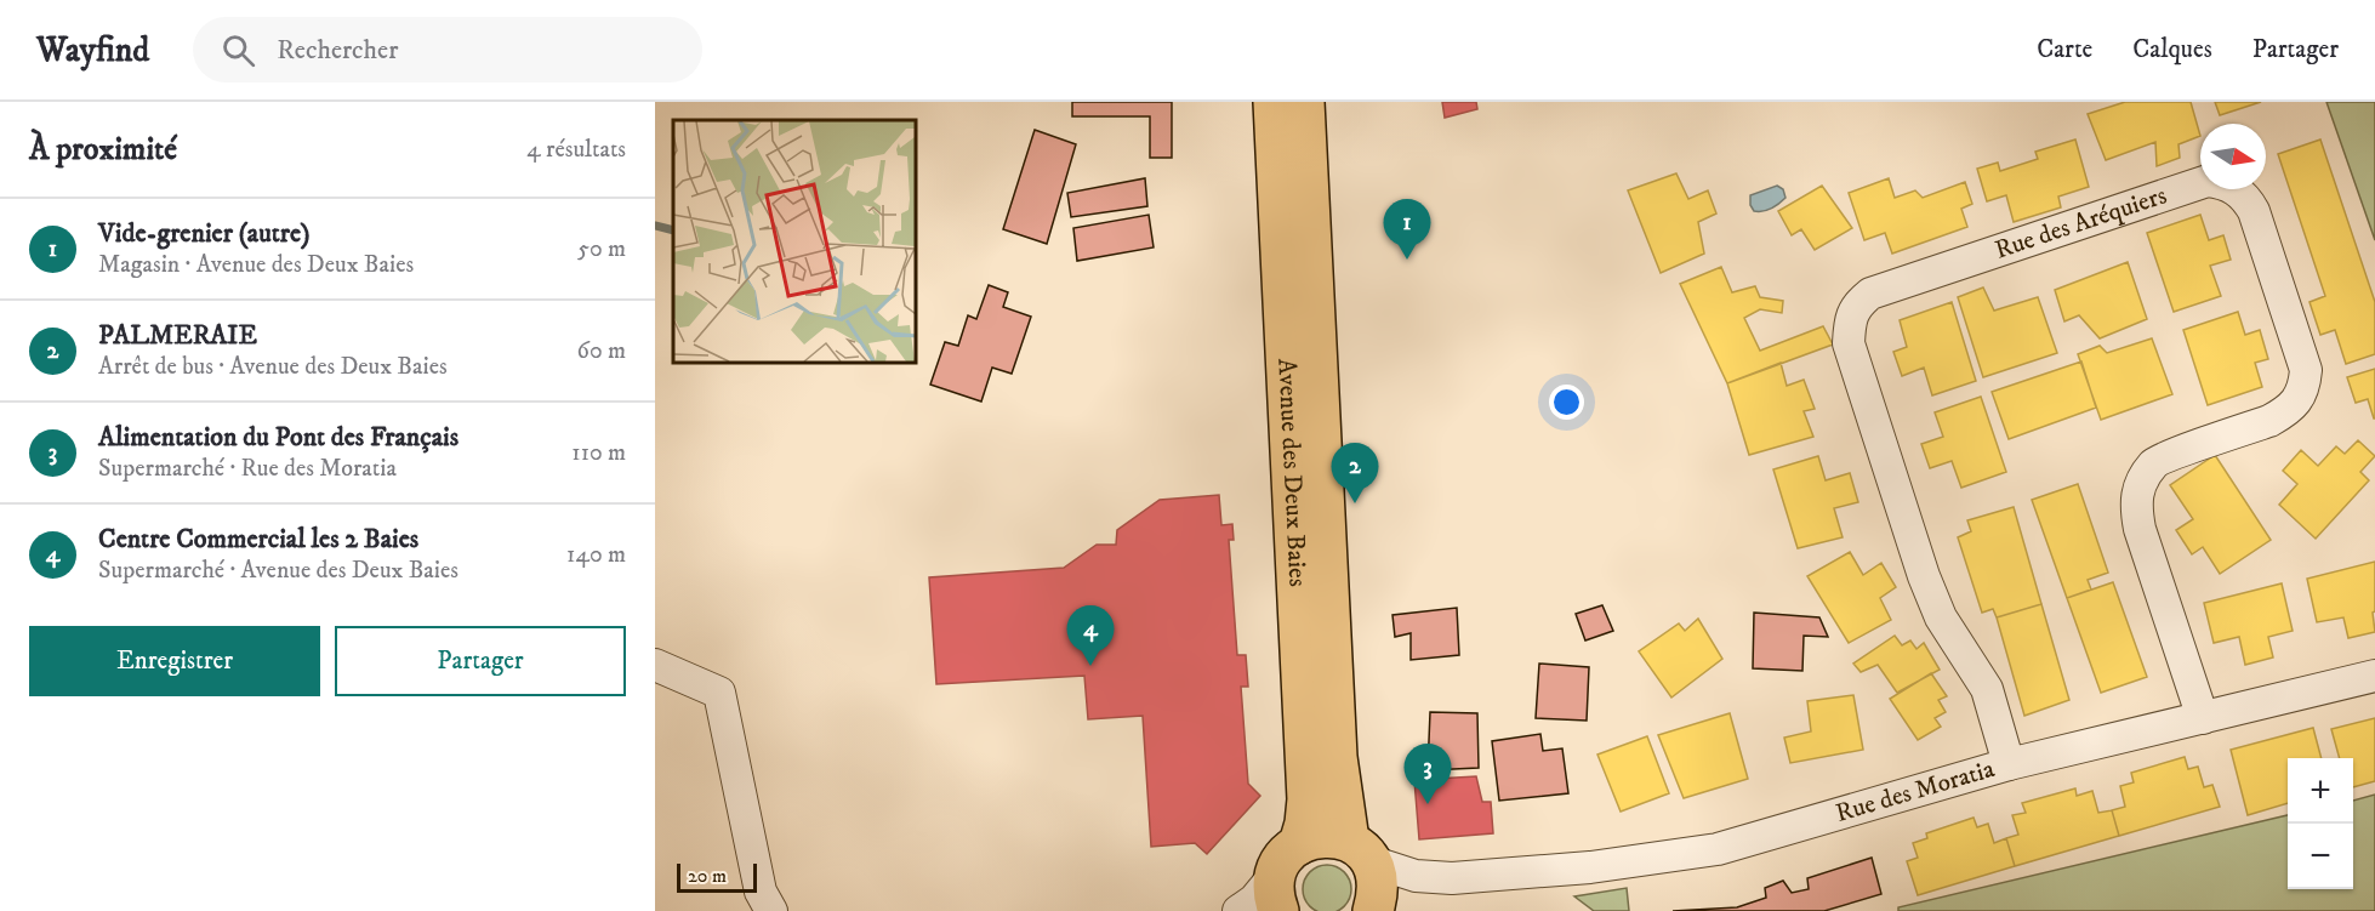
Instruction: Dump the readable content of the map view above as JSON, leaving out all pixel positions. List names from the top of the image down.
{
  "streets": {
    "main road": ["Avenue des Deux Baies"],
    "street": ["Rue des Aréquiers", "Rue des Moratia"]
  },
  "crossings": [
    ["Rue des Aréquiers", "Rue des Moratia"],
    ["Avenue des Deux Baies", "Rue des Moratia"]
  ],
  "scale_bar": "20 m",
  "north": "right",
  "page": {
    "header": "Wayfind",
    "search": "Rechercher",
    "nav": ["Carte", "Calques", "Partager"],
    "heading": ["À proximité", "4 résultats"],
    "list": [
      {
        "mark": "1",
        "name": "Vide-grenier (autre)",
        "note": "Magasin · Avenue des Deux Baies",
        "value": "50 m"
      },
      {
        "mark": "2",
        "name": "PALMERAIE",
        "note": "Arrêt de bus · Avenue des Deux Baies",
        "value": "60 m"
      },
      {
        "mark": "3",
        "name": "Alimentation du Pont des Français",
        "note": "Supermarché · Rue des Moratia",
        "value": "110 m"
      },
      {
        "mark": "4",
        "name": "Centre Commercial les 2 Baies",
        "note": "Supermarché · Avenue des Deux Baies",
        "value": "140 m"
      }
    ],
    "pins": [
      "1",
      "2",
      "4",
      "3"
    ],
    "buttons": ["Enregistrer", "Partager"],
    "map_buttons": ["+", "−"],
    "scale": "20 m"
  }
}
